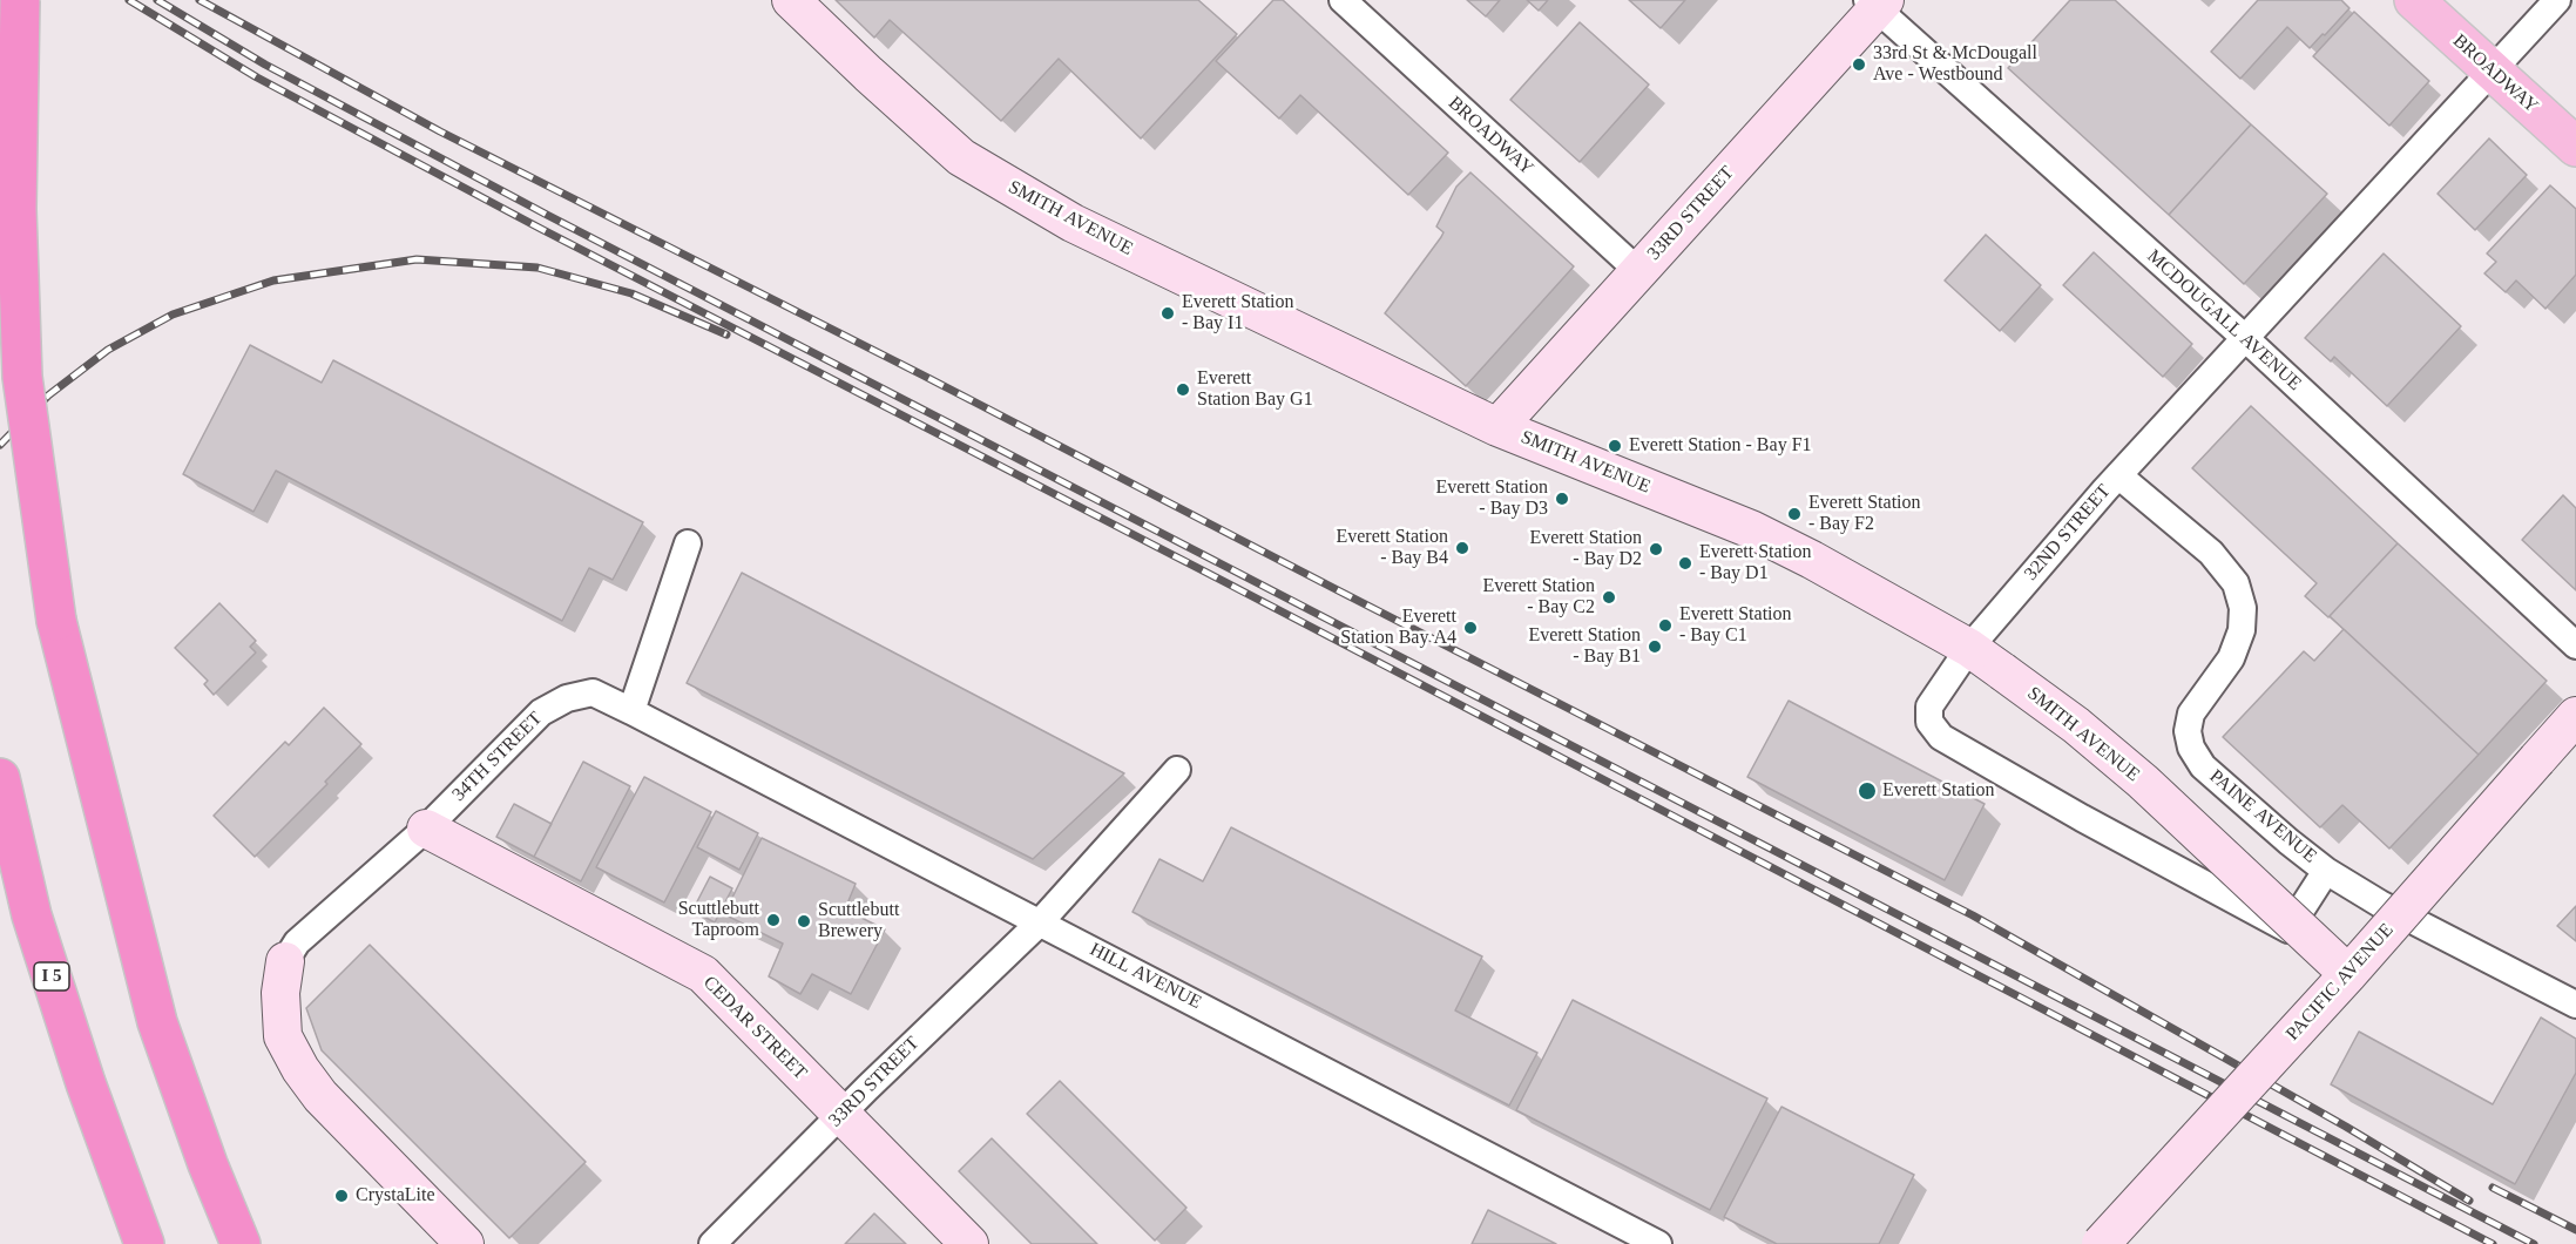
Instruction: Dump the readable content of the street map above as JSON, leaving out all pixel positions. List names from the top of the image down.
{
  "streets": {
    "highway": ["I 5"],
    "main road": ["BROADWAY"],
    "street": [
      "33RD STREET",
      "SMITH AVENUE",
      "MCDOUGALL AVENUE",
      "32ND STREET",
      "34TH STREET",
      "PAINE AVENUE",
      "HILL AVENUE",
      "PACIFIC AVENUE",
      "CEDAR STREET"
    ]
  },
  "crossings": [
    ["BROADWAY", "33RD STREET"],
    ["BROADWAY", "32ND STREET"],
    ["33RD STREET", "SMITH AVENUE"],
    ["33RD STREET", "MCDOUGALL AVENUE"],
    ["33RD STREET", "HILL AVENUE"],
    ["33RD STREET", "CEDAR STREET"],
    ["SMITH AVENUE", "32ND STREET"],
    ["SMITH AVENUE", "PACIFIC AVENUE"],
    ["MCDOUGALL AVENUE", "32ND STREET"],
    ["32ND STREET", "PAINE AVENUE"],
    ["34TH STREET", "HILL AVENUE"],
    ["34TH STREET", "CEDAR STREET"]
  ],
  "places": [
    "33rd St & McDougall Ave - Westbound",
    "Everett Station - Bay I1",
    "Everett Station Bay G1",
    "Everett Station - Bay F1",
    "Everett Station - Bay D3",
    "Everett Station - Bay F2",
    "Everett Station - Bay B4",
    "Everett Station - Bay D2",
    "Everett Station - Bay D1",
    "Everett Station - Bay C2",
    "Everett Station - Bay C1",
    "Everett Station Bay A4",
    "Everett Station - Bay B1",
    "Everett Station",
    "Scuttlebutt Taproom",
    "Scuttlebutt Brewery",
    "CrystaLite"
  ]
}
